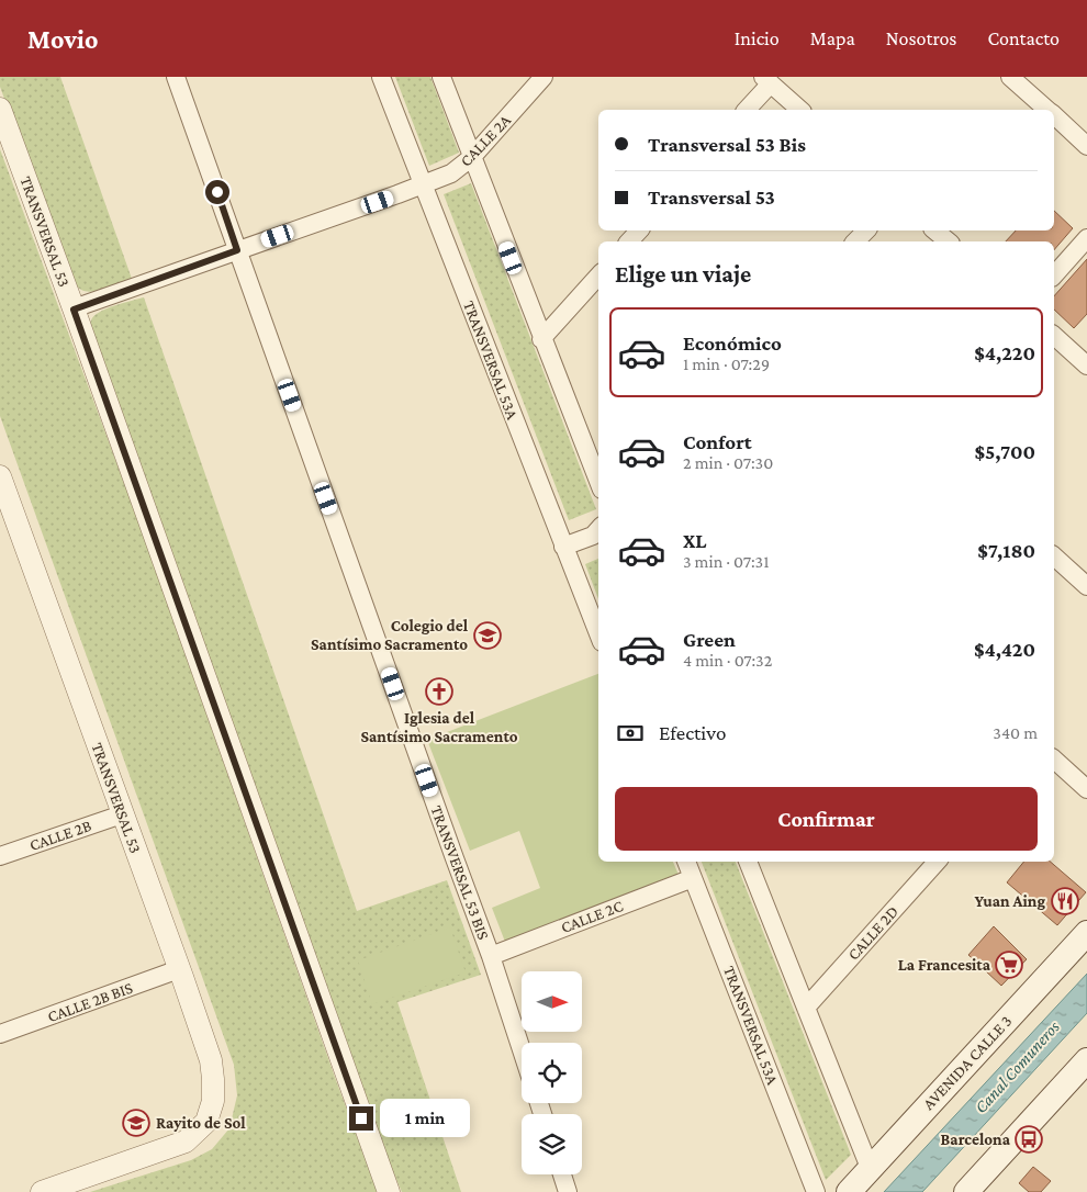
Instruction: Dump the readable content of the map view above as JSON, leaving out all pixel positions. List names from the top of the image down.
{
  "streets": {
    "main road": ["AVENIDA CALLE 3"],
    "street": [
      "CALLE 2A",
      "TRANSVERSAL 53",
      "TRANSVERSAL 53A",
      "CALLE 2B",
      "TRANSVERSAL 53 BIS",
      "CALLE 2C",
      "CALLE 2D",
      "CALLE 2B BIS"
    ]
  },
  "crossings": [
    ["CALLE 2A", "TRANSVERSAL 53"],
    ["CALLE 2A", "TRANSVERSAL 53A"],
    ["CALLE 2A", "TRANSVERSAL 53 BIS"],
    ["TRANSVERSAL 53", "CALLE 2B"],
    ["TRANSVERSAL 53", "CALLE 2B BIS"],
    ["TRANSVERSAL 53A", "CALLE 2C"],
    ["TRANSVERSAL 53 BIS", "CALLE 2C"]
  ],
  "water": ["Canal Comuneros"],
  "places": {
    "school or university": ["Colegio del Santísimo Sacramento", "Rayito de Sol"],
    "church": ["Iglesia del Santísimo Sacramento"],
    "restaurant": ["Yuan Aing"],
    "supermarket": ["La Francesita"],
    "bus stop": ["Barcelona"]
  },
  "north": "right",
  "page": {
    "header": "Movio",
    "nav": [
      "Inicio",
      "Mapa",
      "Nosotros",
      "Contacto"
    ],
    "banner": ["Transversal 53 Bis", "Transversal 53"],
    "heading": "Elige un viaje",
    "list": [
      {
        "name": "Económico",
        "note": "1 min · 07:29",
        "value": "$4,220"
      },
      {
        "name": "Confort",
        "note": "2 min · 07:30",
        "value": "$5,700"
      },
      {
        "name": "XL",
        "note": "3 min · 07:31",
        "value": "$7,180"
      },
      {
        "name": "Green",
        "note": "4 min · 07:32",
        "value": "$4,420"
      }
    ],
    "pay": ["Efectivo", "340 m"],
    "buttons": "Confirmar",
    "bubble": "1 min"
  }
}
